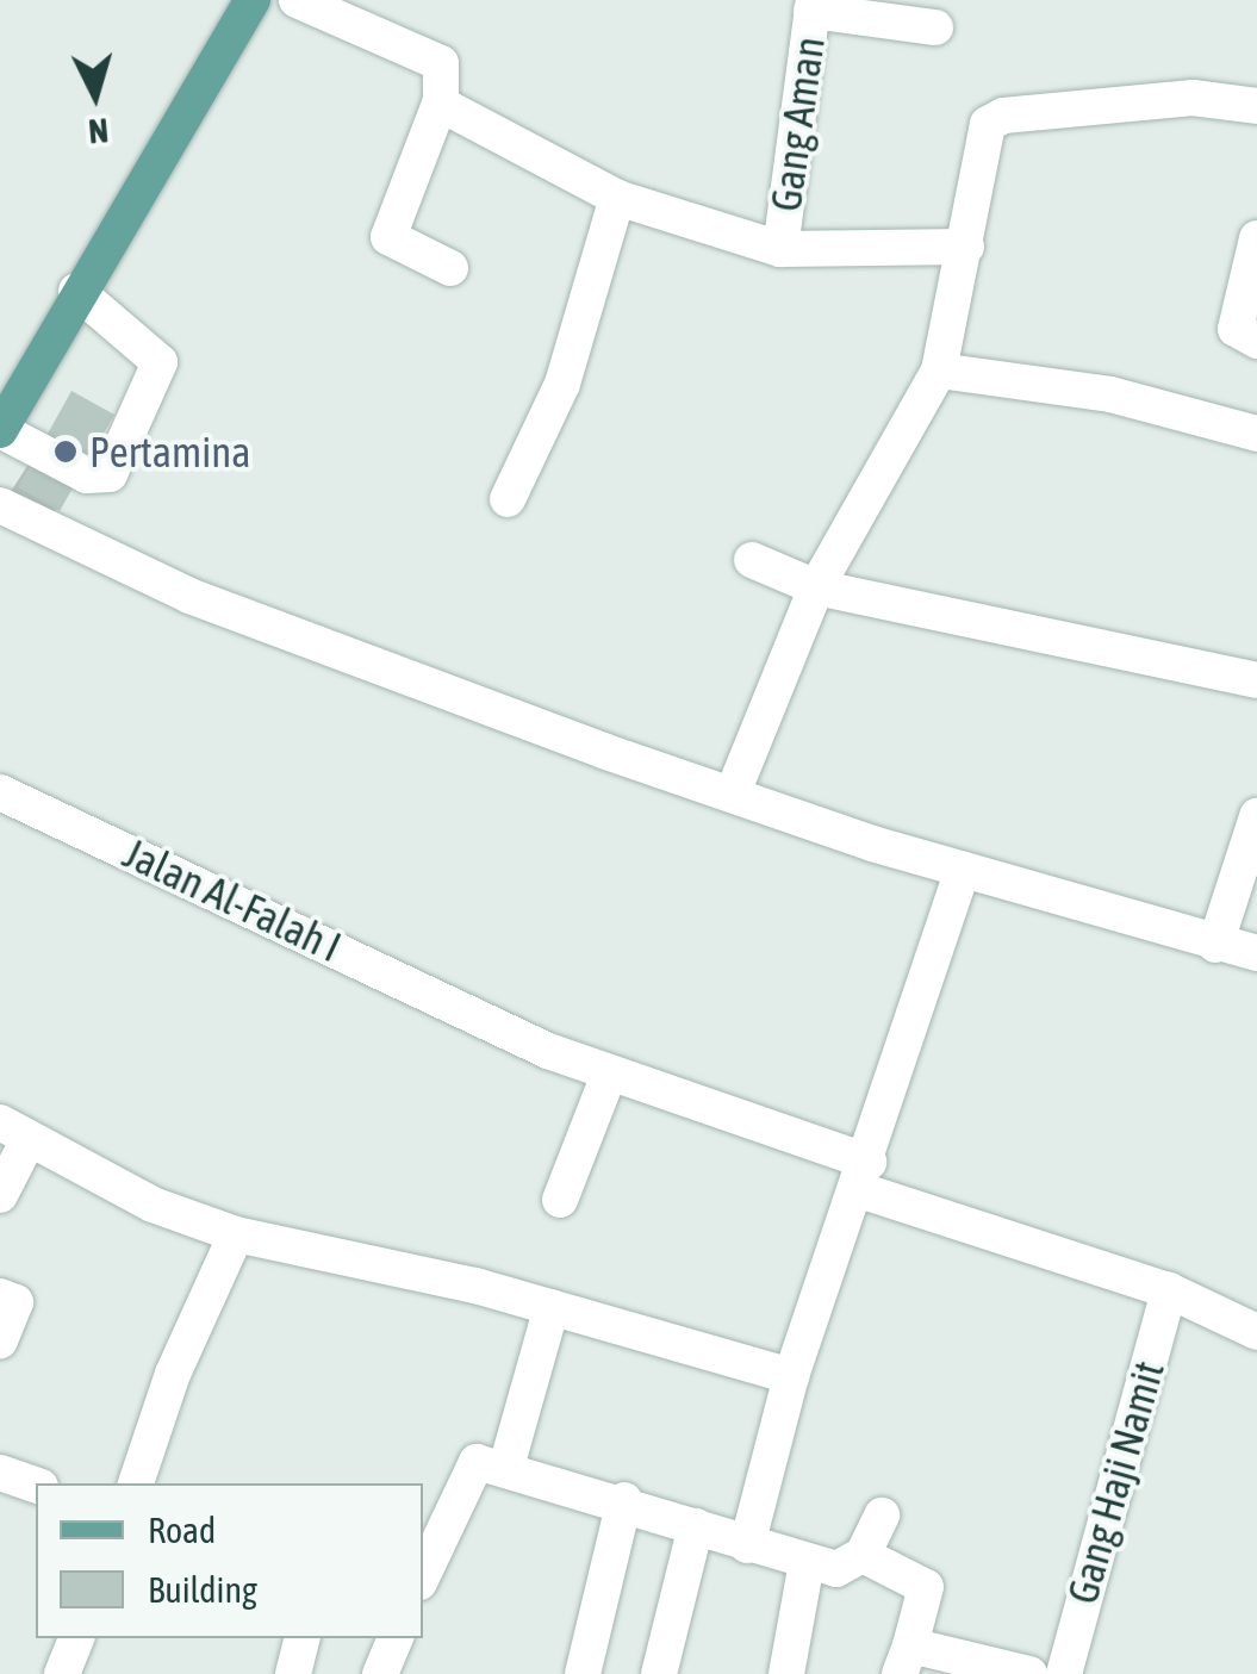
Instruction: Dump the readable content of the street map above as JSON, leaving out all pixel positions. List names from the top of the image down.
{
  "streets": {
    "street": ["Gang Aman", "Jalan Al-Falah I", "Gang Haji Namit"]
  },
  "crossings": [
    ["Jalan Al-Falah I", "Gang Haji Namit"]
  ],
  "places": ["Pertamina"],
  "legend": ["Road", "Building"],
  "north": "bottom"
}
